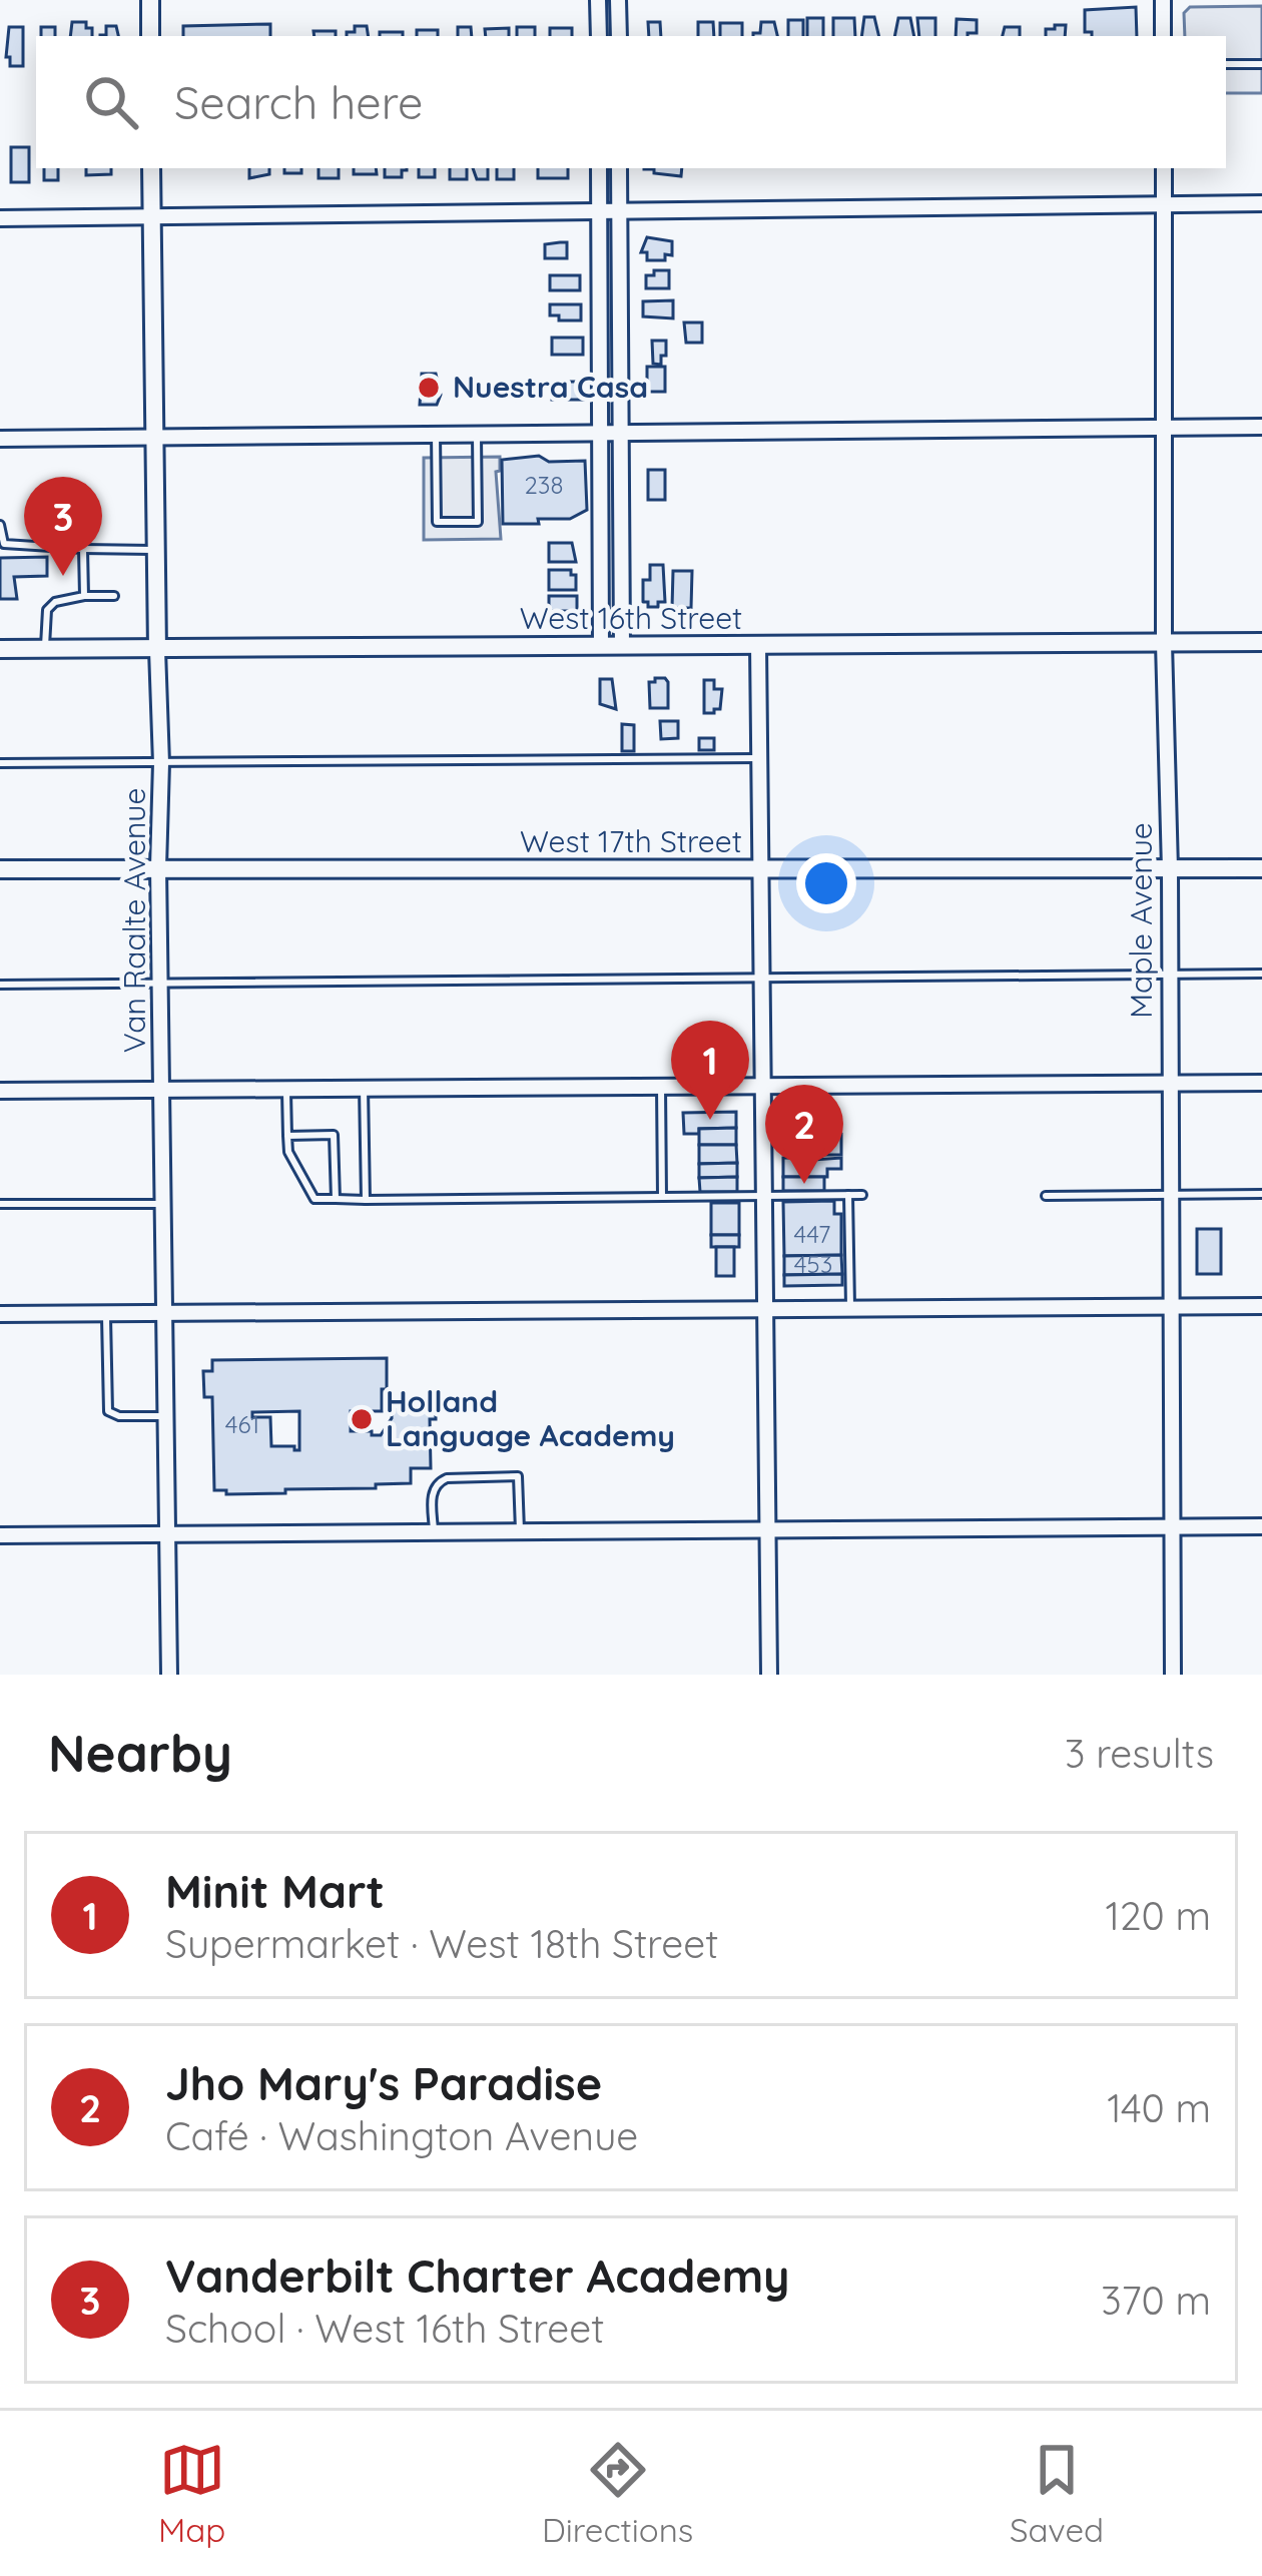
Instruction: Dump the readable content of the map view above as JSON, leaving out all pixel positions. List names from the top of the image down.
{
  "streets": {
    "street": [
      "West 16th Street",
      "West 17th Street",
      "Van Raalte Avenue",
      "Maple Avenue"
    ]
  },
  "crossings": [
    ["West 16th Street", "Van Raalte Avenue"],
    ["West 16th Street", "Maple Avenue"],
    ["West 17th Street", "Van Raalte Avenue"],
    ["West 17th Street", "Maple Avenue"]
  ],
  "places": ["Nuestra Casa", "Holland Language Academy"],
  "house_numbers": [
    "238",
    "447",
    "453",
    "461"
  ],
  "page": {
    "search": "Search here",
    "pins": ["3", "1", "2"],
    "heading": ["Nearby", "3 results"],
    "list": [
      {
        "mark": "1",
        "name": "Minit Mart",
        "note": "Supermarket · West 18th Street",
        "value": "120 m"
      },
      {
        "mark": "2",
        "name": "Jho Mary's Paradise",
        "note": "Café · Washington Avenue",
        "value": "140 m"
      },
      {
        "mark": "3",
        "name": "Vanderbilt Charter Academy",
        "note": "School · West 16th Street",
        "value": "370 m"
      }
    ],
    "nav": ["Map", "Directions", "Saved"]
  }
}
